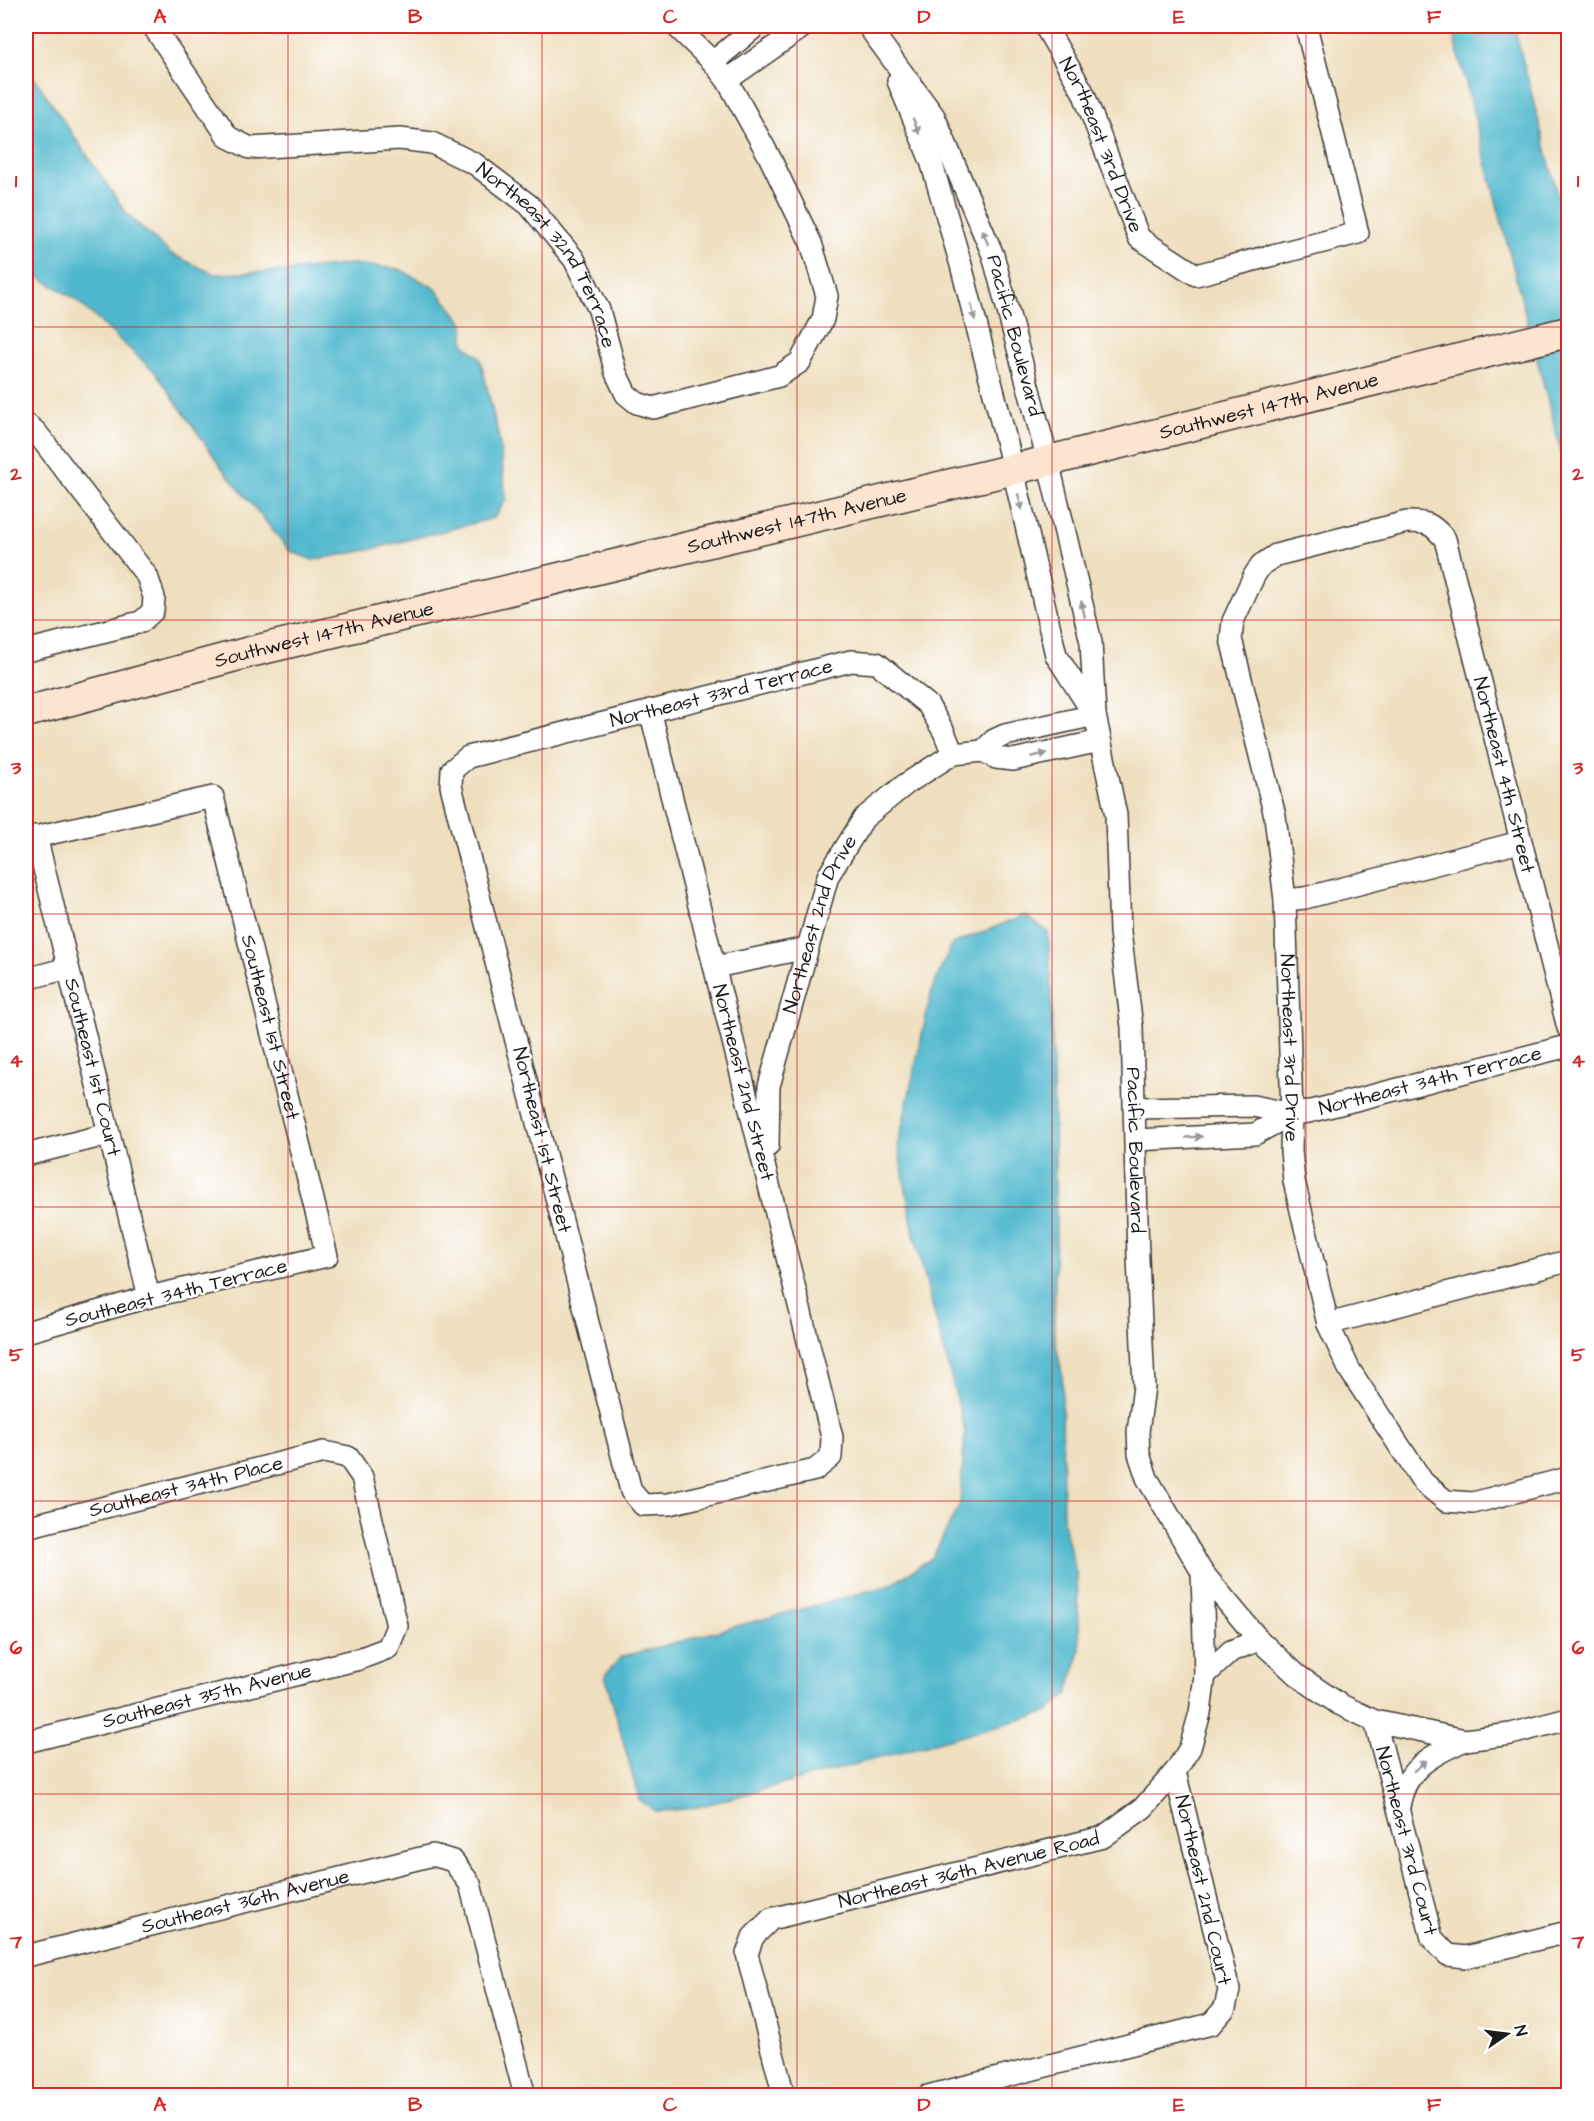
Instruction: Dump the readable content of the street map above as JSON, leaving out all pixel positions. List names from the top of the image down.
{
  "streets": {
    "street": [
      "Northeast 3rd Drive",
      "Northeast 32nd Terrace",
      "Pacific Boulevard",
      "Southwest 147th Avenue",
      "Northeast 33rd Terrace",
      "Northeast 4th Street",
      "Northeast 2nd Drive",
      "Southeast 1st Street",
      "Southeast 1st Court",
      "Northeast 34th Terrace",
      "Northeast 2nd Street",
      "Northeast 1st Street",
      "Southeast 34th Terrace",
      "Southeast 34th Place",
      "Southeast 35th Avenue",
      "Northeast 3rd Court",
      "Northeast 36th Avenue Road",
      "Northeast 2nd Court",
      "Southeast 36th Avenue"
    ]
  },
  "crossings": [
    ["Northeast 3rd Drive", "Northeast 4th Street"],
    ["Northeast 3rd Drive", "Northeast 34th Terrace"],
    ["Pacific Boulevard", "Southwest 147th Avenue"],
    ["Pacific Boulevard", "Northeast 2nd Drive"],
    ["Pacific Boulevard", "Northeast 34th Terrace"],
    ["Pacific Boulevard", "Northeast 36th Avenue Road"],
    ["Northeast 33rd Terrace", "Northeast 2nd Drive"],
    ["Northeast 33rd Terrace", "Northeast 2nd Street"],
    ["Northeast 33rd Terrace", "Northeast 1st Street"],
    ["Northeast 2nd Drive", "Northeast 2nd Street"],
    ["Southeast 1st Street", "Southeast 1st Court"],
    ["Southeast 1st Street", "Southeast 34th Terrace"],
    ["Southeast 1st Court", "Southeast 34th Terrace"],
    ["Northeast 2nd Street", "Northeast 1st Street"],
    ["Southeast 34th Place", "Southeast 35th Avenue"],
    ["Northeast 36th Avenue Road", "Northeast 2nd Court"]
  ],
  "north": "right",
  "grid": {
    "columns": [
      "A",
      "B",
      "C",
      "D",
      "E",
      "F"
    ],
    "rows": [
      "1",
      "2",
      "3",
      "4",
      "5",
      "6",
      "7"
    ]
  }
}
